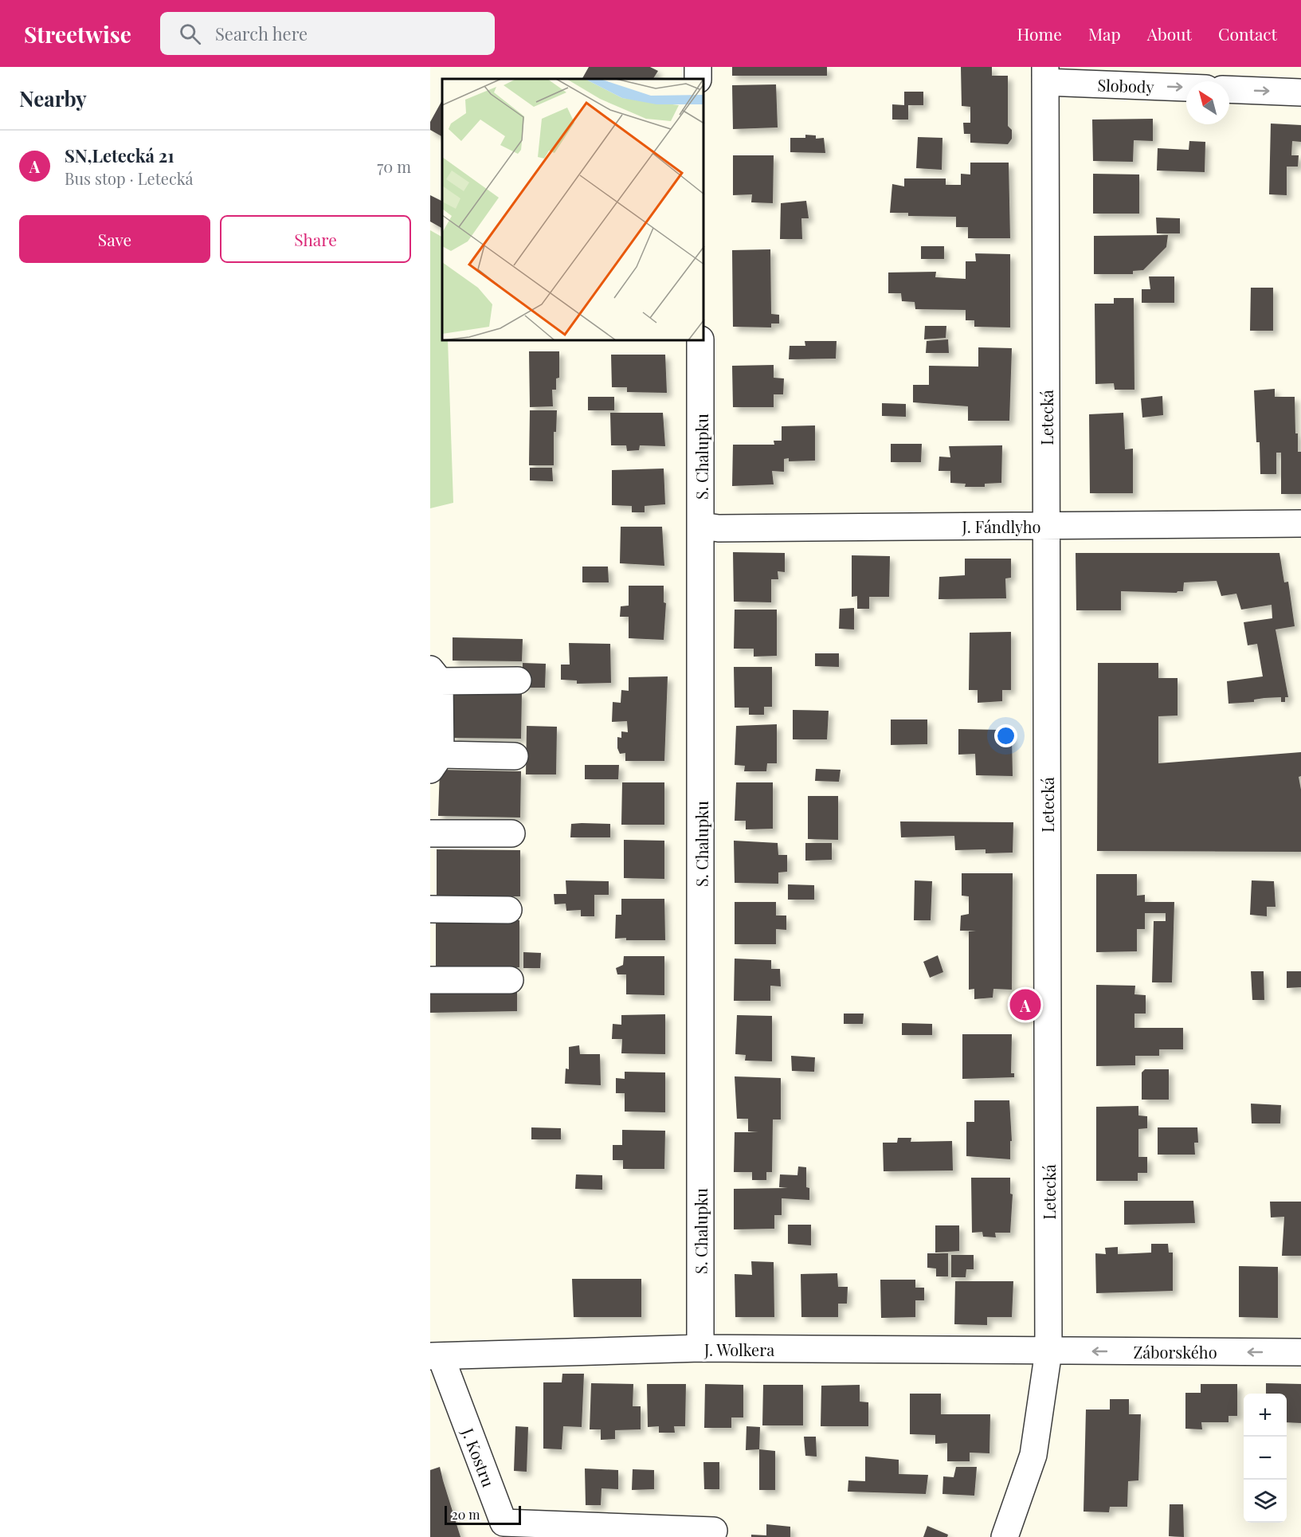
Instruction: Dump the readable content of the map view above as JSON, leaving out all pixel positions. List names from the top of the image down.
{
  "streets": {
    "street": [
      "Slobody",
      "Letecká",
      "S. Chalupku",
      "J. Fándlyho",
      "J. Wolkera",
      "Záborského",
      "J. Kostru"
    ]
  },
  "crossings": [
    ["Slobody", "Letecká"],
    ["Letecká", "J. Fándlyho"],
    ["Letecká", "J. Wolkera"],
    ["Letecká", "Záborského"],
    ["S. Chalupku", "J. Fándlyho"],
    ["S. Chalupku", "J. Wolkera"],
    ["J. Wolkera", "Záborského"],
    ["J. Wolkera", "J. Kostru"]
  ],
  "one_way": ["Slobody", "Záborského"],
  "scale_bar": "20 m",
  "north": "top left",
  "page": {
    "header": "Streetwise",
    "search": "Search here",
    "nav": [
      "Home",
      "Map",
      "About",
      "Contact"
    ],
    "heading": "Nearby",
    "list": [
      {
        "mark": "A",
        "name": "SN,Letecká 21",
        "note": "Bus stop · Letecká",
        "value": "70 m"
      }
    ],
    "buttons": ["Save", "Share"],
    "pins": "A",
    "map_buttons": ["+", "−"],
    "scale": "20 m"
  }
}
